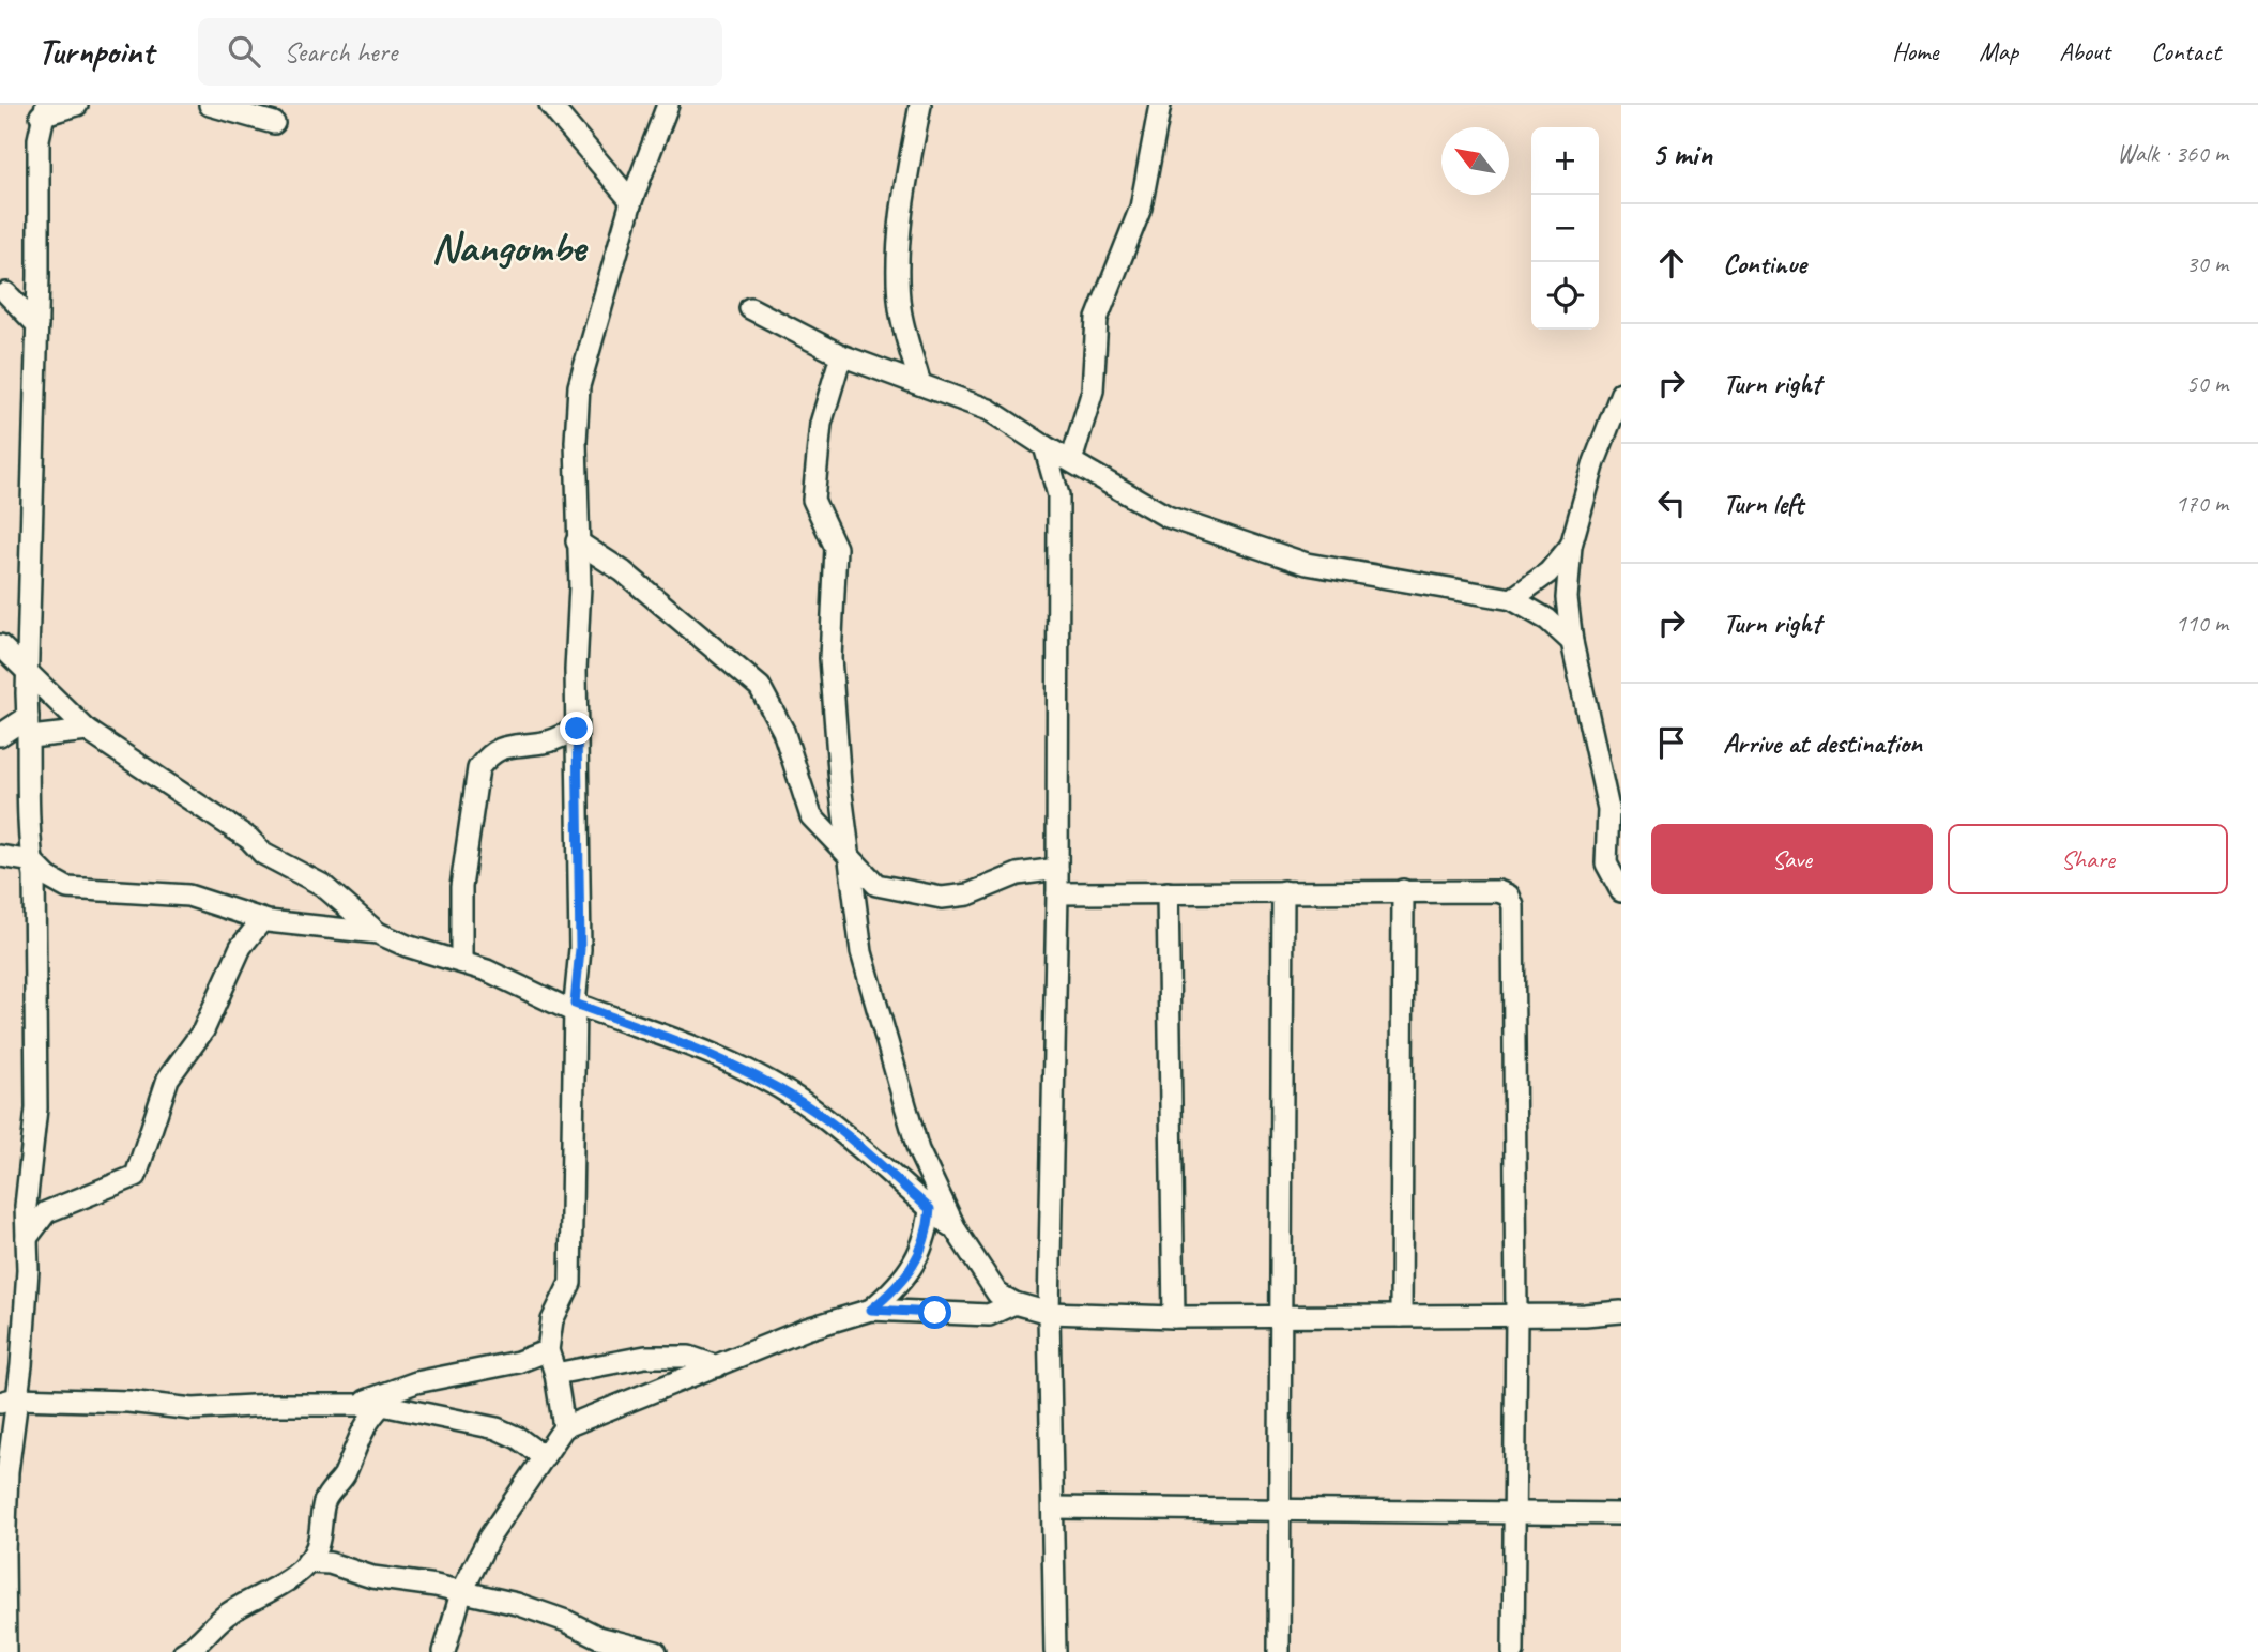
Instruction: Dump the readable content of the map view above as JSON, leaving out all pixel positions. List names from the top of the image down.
{
  "districts": ["Nangombe"],
  "north": "top left",
  "page": {
    "header": "Turnpoint",
    "search": "Search here",
    "nav": [
      "Home",
      "Map",
      "About",
      "Contact"
    ],
    "heading": ["5 min", "Walk · 360 m"],
    "map_buttons": ["+", "−"],
    "list": [
      ["Continue", "30 m"],
      ["Turn right", "50 m"],
      ["Turn left", "170 m"],
      ["Turn right", "110 m"],
      "Arrive at destination"
    ],
    "buttons": ["Save", "Share"]
  }
}
